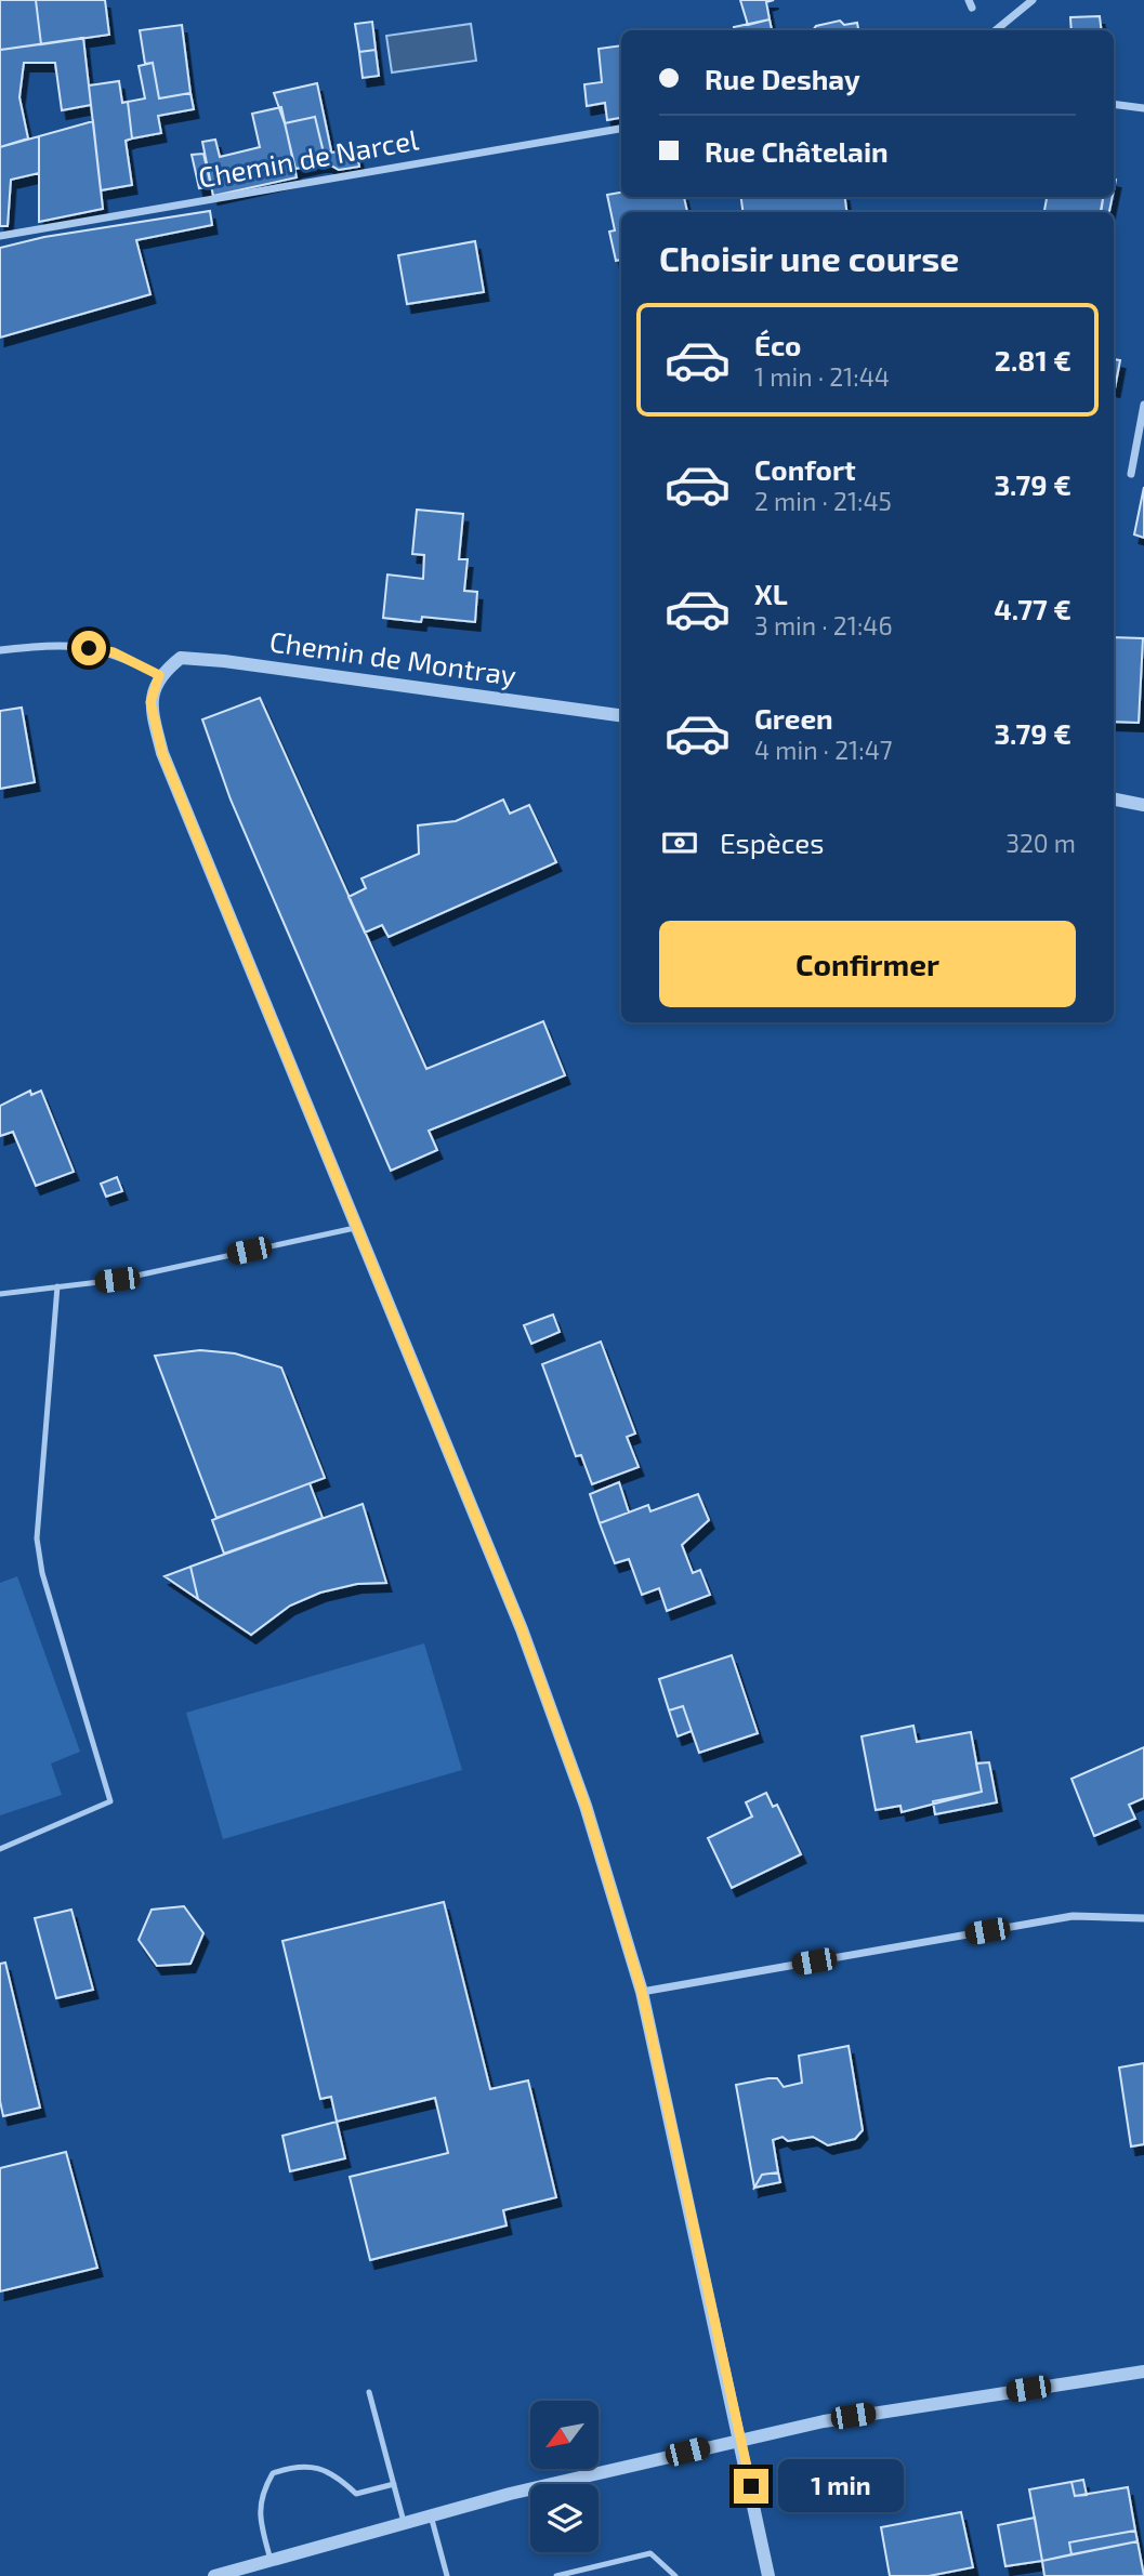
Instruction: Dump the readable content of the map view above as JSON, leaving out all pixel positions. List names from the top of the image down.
{
  "streets": {
    "street": ["Chemin de Narcel", "Chemin de Montray"]
  },
  "north": "bottom left",
  "page": {
    "banner": ["Rue Deshay", "Rue Châtelain"],
    "heading": "Choisir une course",
    "list": [
      {
        "name": "Éco",
        "note": "1 min · 21:44",
        "value": "2.81 €"
      },
      {
        "name": "Confort",
        "note": "2 min · 21:45",
        "value": "3.79 €"
      },
      {
        "name": "XL",
        "note": "3 min · 21:46",
        "value": "4.77 €"
      },
      {
        "name": "Green",
        "note": "4 min · 21:47",
        "value": "3.79 €"
      }
    ],
    "pay": ["Espèces", "320 m"],
    "buttons": "Confirmer",
    "bubble": "1 min"
  }
}
